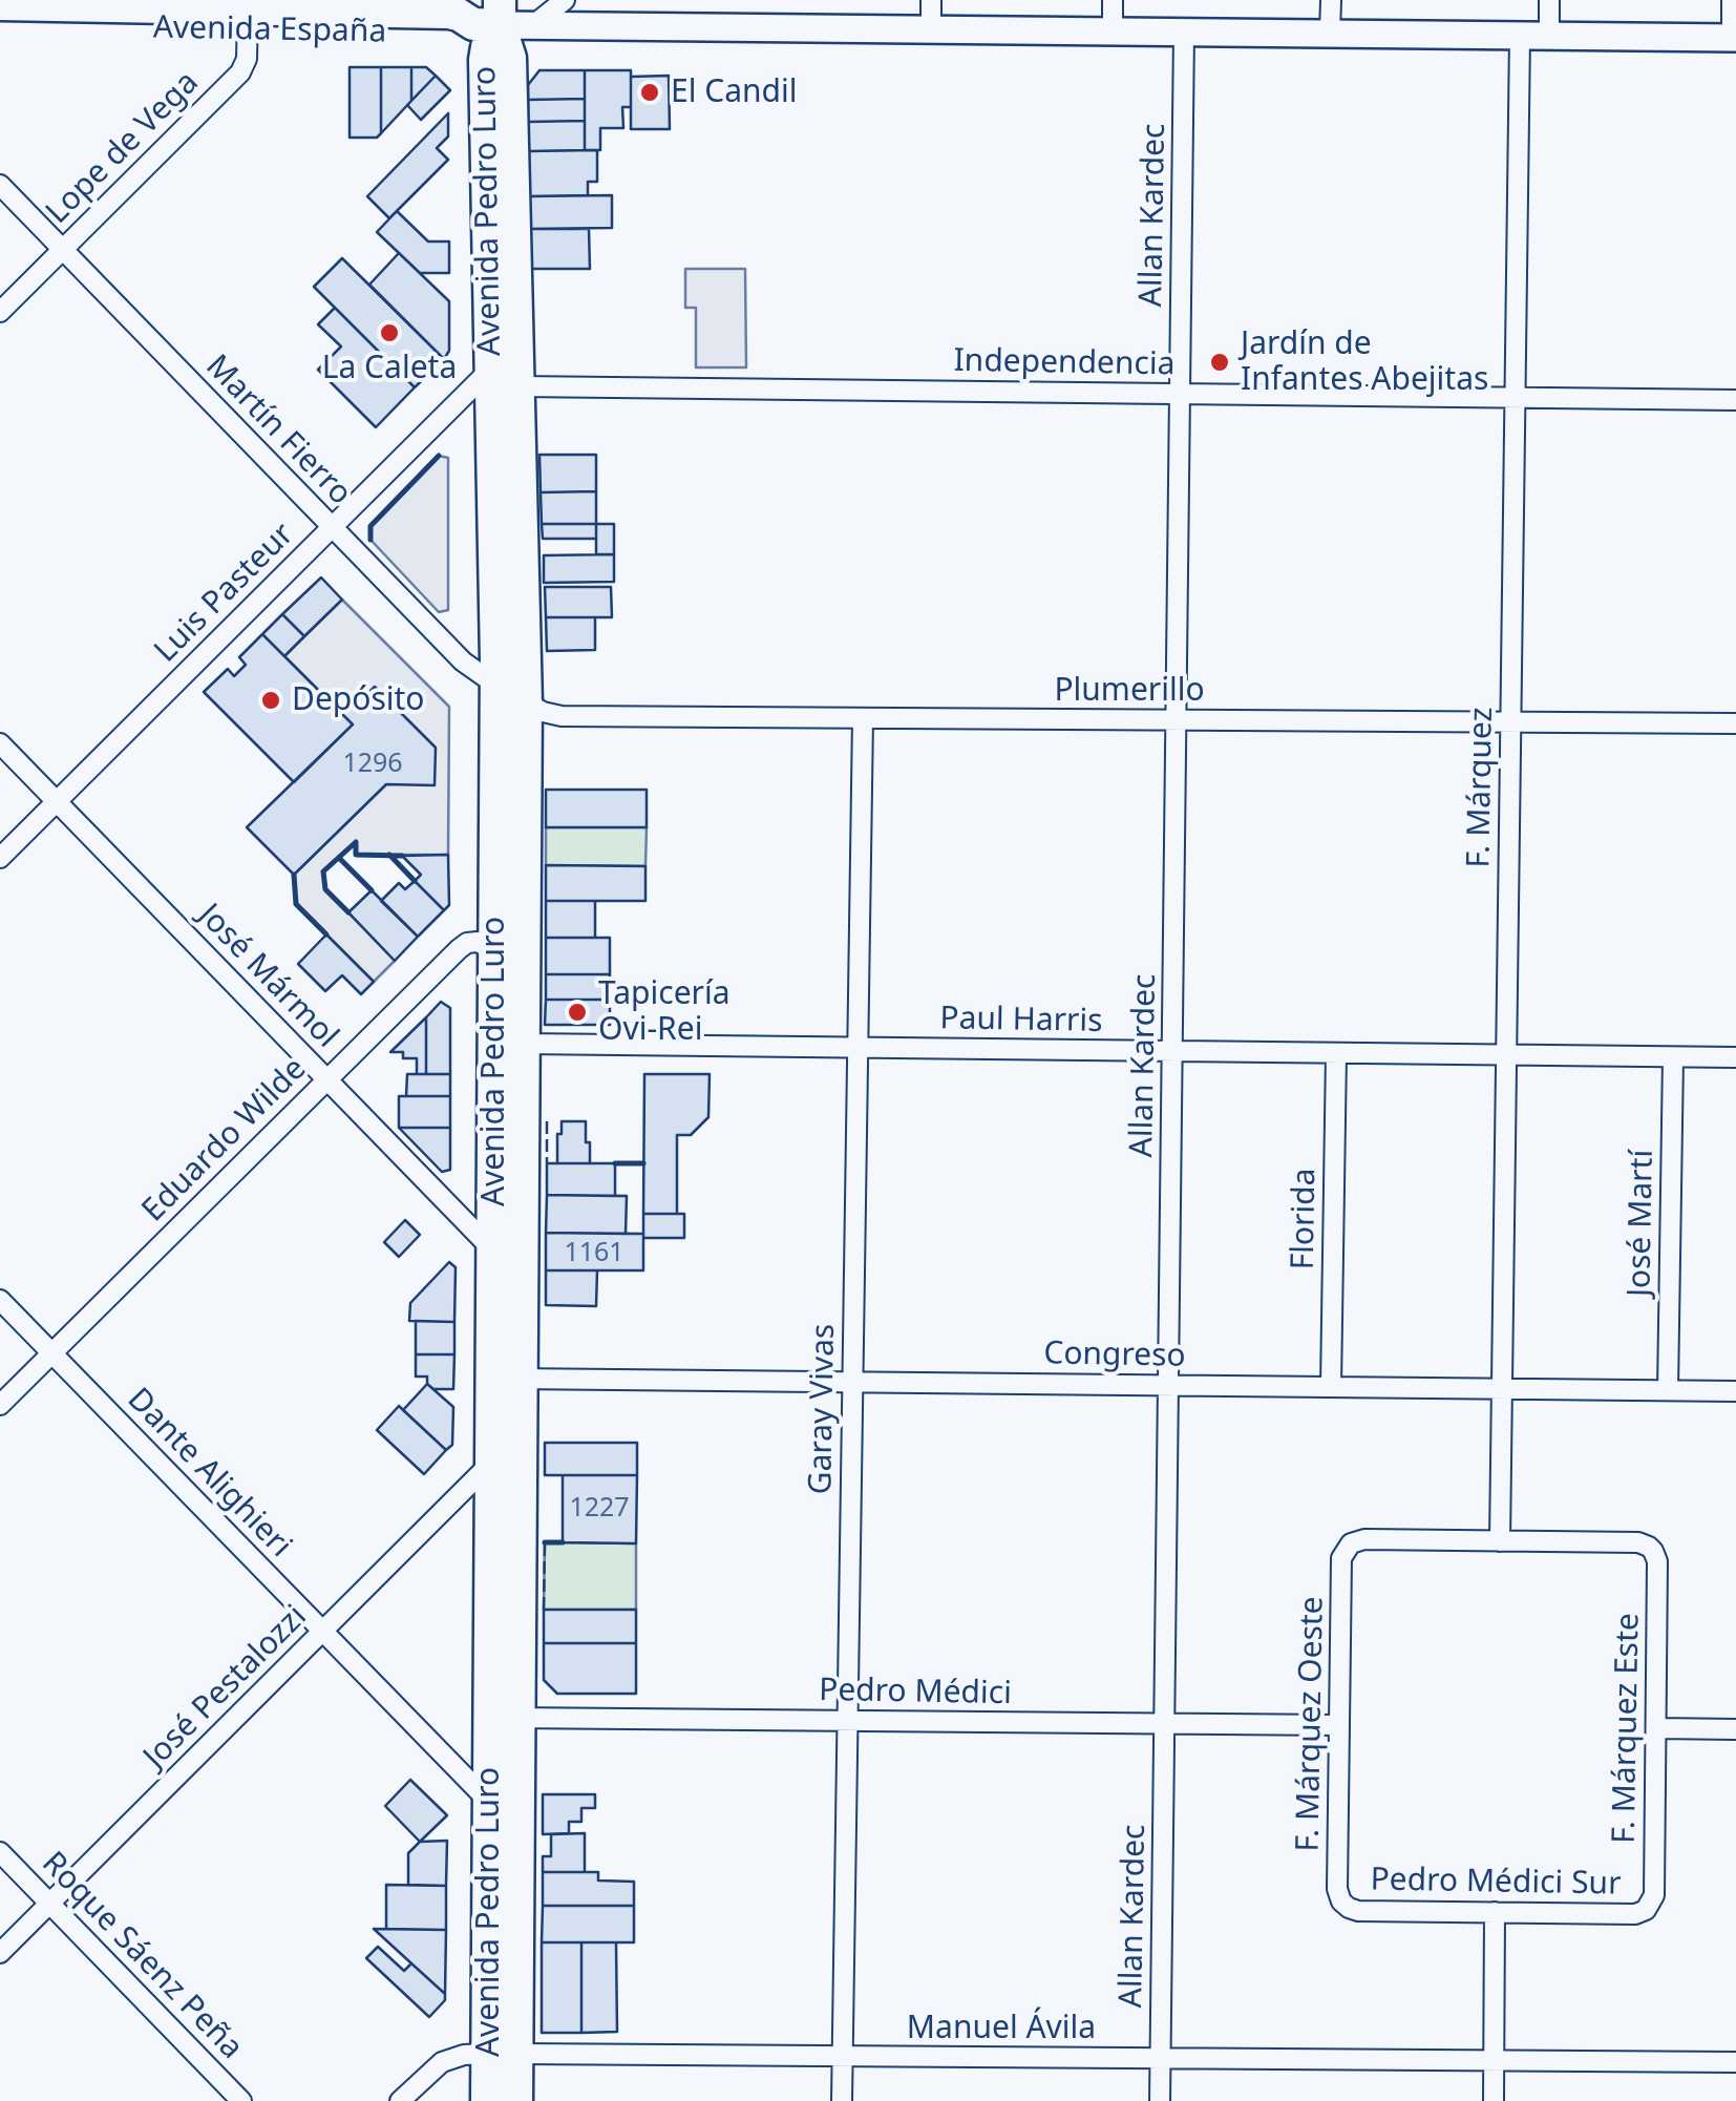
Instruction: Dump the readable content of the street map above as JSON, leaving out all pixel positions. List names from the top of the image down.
{
  "streets": {
    "main road": ["Avenida España", "Avenida Pedro Luro"],
    "street": [
      "Lope de Vega",
      "Allan Kardec",
      "Independencia",
      "Martín Fierro",
      "Luis Pasteur",
      "Plumerillo",
      "F. Márquez",
      "José Mármol",
      "Paul Harris",
      "Eduardo Wilde",
      "Florida",
      "José Martí",
      "Congreso",
      "Garay Vivas",
      "Dante Alighieri",
      "José Pestalozzi",
      "Pedro Médici",
      "F. Márquez Oeste",
      "F. Márquez Este",
      "Pedro Médici Sur",
      "Roque Sáenz Peña",
      "Manuel Ávila"
    ]
  },
  "crossings": [
    ["Avenida España", "Lope de Vega"],
    ["Avenida España", "Avenida Pedro Luro"],
    ["Lope de Vega", "Martín Fierro"],
    ["Avenida Pedro Luro", "Independencia"],
    ["Avenida Pedro Luro", "Martín Fierro"],
    ["Avenida Pedro Luro", "Luis Pasteur"],
    ["Avenida Pedro Luro", "Plumerillo"],
    ["Avenida Pedro Luro", "José Mármol"],
    ["Avenida Pedro Luro", "Paul Harris"],
    ["Avenida Pedro Luro", "Eduardo Wilde"],
    ["Avenida Pedro Luro", "Congreso"],
    ["Avenida Pedro Luro", "Dante Alighieri"],
    ["Avenida Pedro Luro", "José Pestalozzi"],
    ["Avenida Pedro Luro", "Pedro Médici"],
    ["Avenida Pedro Luro", "Manuel Ávila"],
    ["Allan Kardec", "Independencia"],
    ["Allan Kardec", "Plumerillo"],
    ["Allan Kardec", "Paul Harris"],
    ["Allan Kardec", "Congreso"],
    ["Allan Kardec", "Pedro Médici"],
    ["Allan Kardec", "Manuel Ávila"],
    ["Independencia", "F. Márquez"],
    ["Martín Fierro", "Luis Pasteur"],
    ["Martín Fierro", "Plumerillo"],
    ["Luis Pasteur", "José Mármol"],
    ["Plumerillo", "F. Márquez"],
    ["Plumerillo", "Garay Vivas"],
    ["F. Márquez", "Paul Harris"],
    ["F. Márquez", "Congreso"],
    ["F. Márquez", "F. Márquez Oeste"],
    ["F. Márquez", "F. Márquez Este"],
    ["José Mármol", "Eduardo Wilde"],
    ["Paul Harris", "Florida"],
    ["Paul Harris", "José Martí"],
    ["Paul Harris", "Garay Vivas"],
    ["Eduardo Wilde", "Dante Alighieri"],
    ["Florida", "Congreso"],
    ["José Martí", "Congreso"],
    ["Congreso", "Garay Vivas"],
    ["Garay Vivas", "Pedro Médici"],
    ["Garay Vivas", "Manuel Ávila"],
    ["Dante Alighieri", "José Pestalozzi"],
    ["José Pestalozzi", "Roque Sáenz Peña"],
    ["Pedro Médici", "F. Márquez Oeste"],
    ["F. Márquez Oeste", "F. Márquez Este"],
    ["F. Márquez Oeste", "Pedro Médici Sur"],
    ["F. Márquez Este", "Pedro Médici Sur"]
  ],
  "places": [
    "El Candil",
    "La Caleta",
    "Jardín de Infantes Abejitas",
    "Depósito",
    "Tapicería Ovi-Rei"
  ],
  "house_numbers": ["1296", "1161", "1227"]
}
